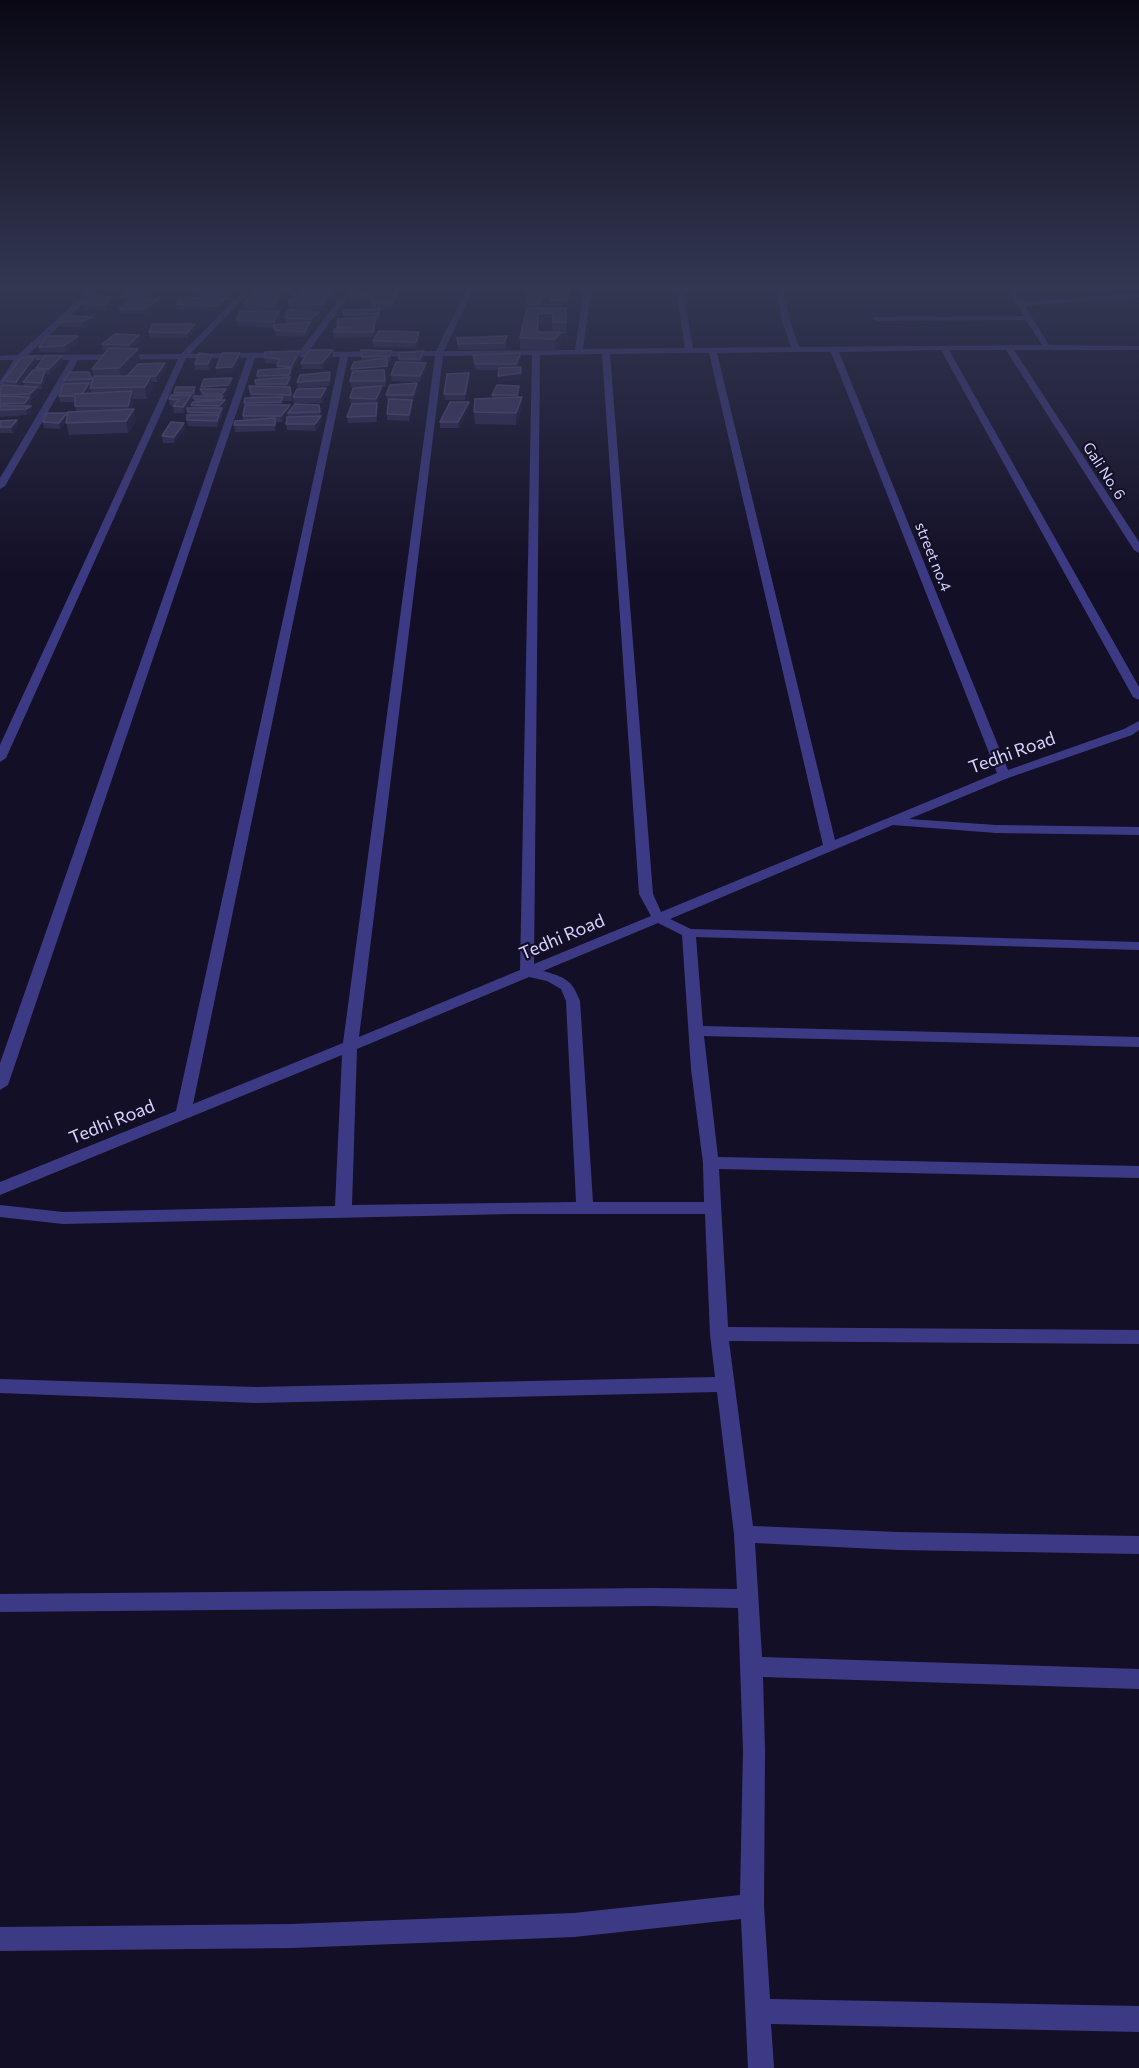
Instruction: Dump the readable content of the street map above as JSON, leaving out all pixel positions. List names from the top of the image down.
{
  "streets": {
    "street": ["Gali No. 6", "street no.4", "Tedhi Road"]
  },
  "crossings": [
    ["street no.4", "Tedhi Road"]
  ]
}
